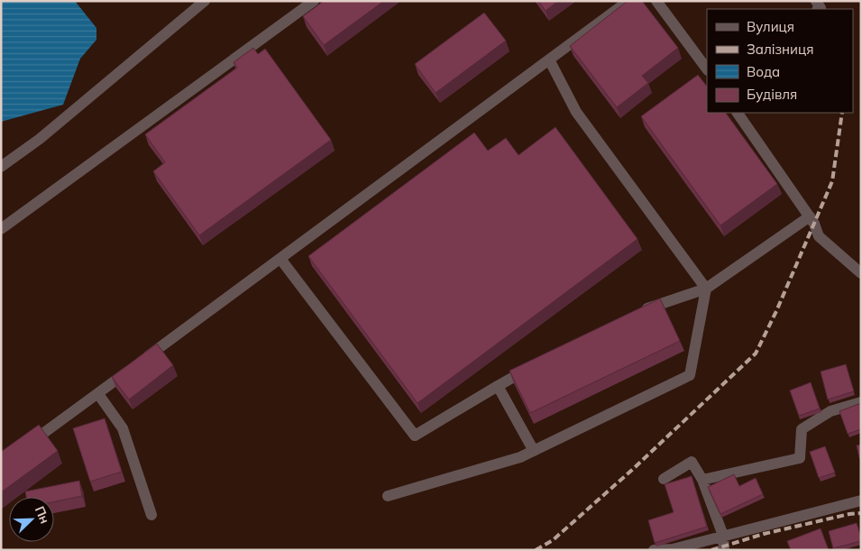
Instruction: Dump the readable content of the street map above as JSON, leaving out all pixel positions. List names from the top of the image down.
{
  "legend": [
    "Вулиця",
    "Залізниця",
    "Вода",
    "Будівля"
  ],
  "north": "top right"
}
